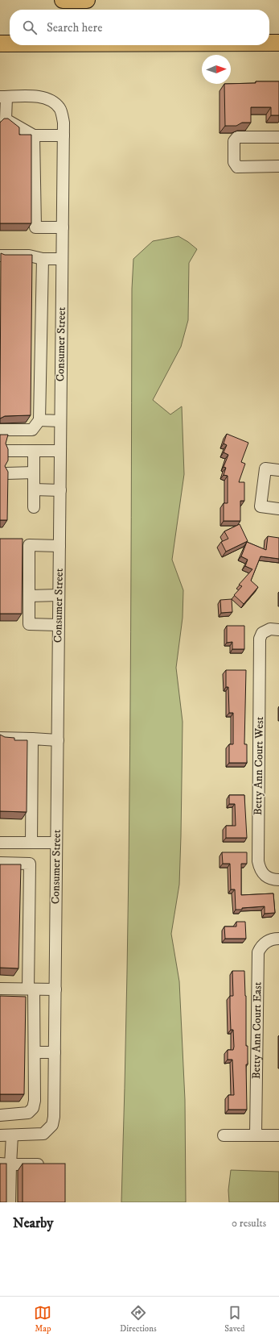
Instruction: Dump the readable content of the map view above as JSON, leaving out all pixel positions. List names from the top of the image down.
{
  "streets": {
    "street": ["Consumer Street", "Betty Ann Court West", "Betty Ann Court East"]
  },
  "north": "right",
  "page": {
    "search": "Search here",
    "heading": ["Nearby", "0 results"],
    "nav": ["Map", "Directions", "Saved"]
  }
}
